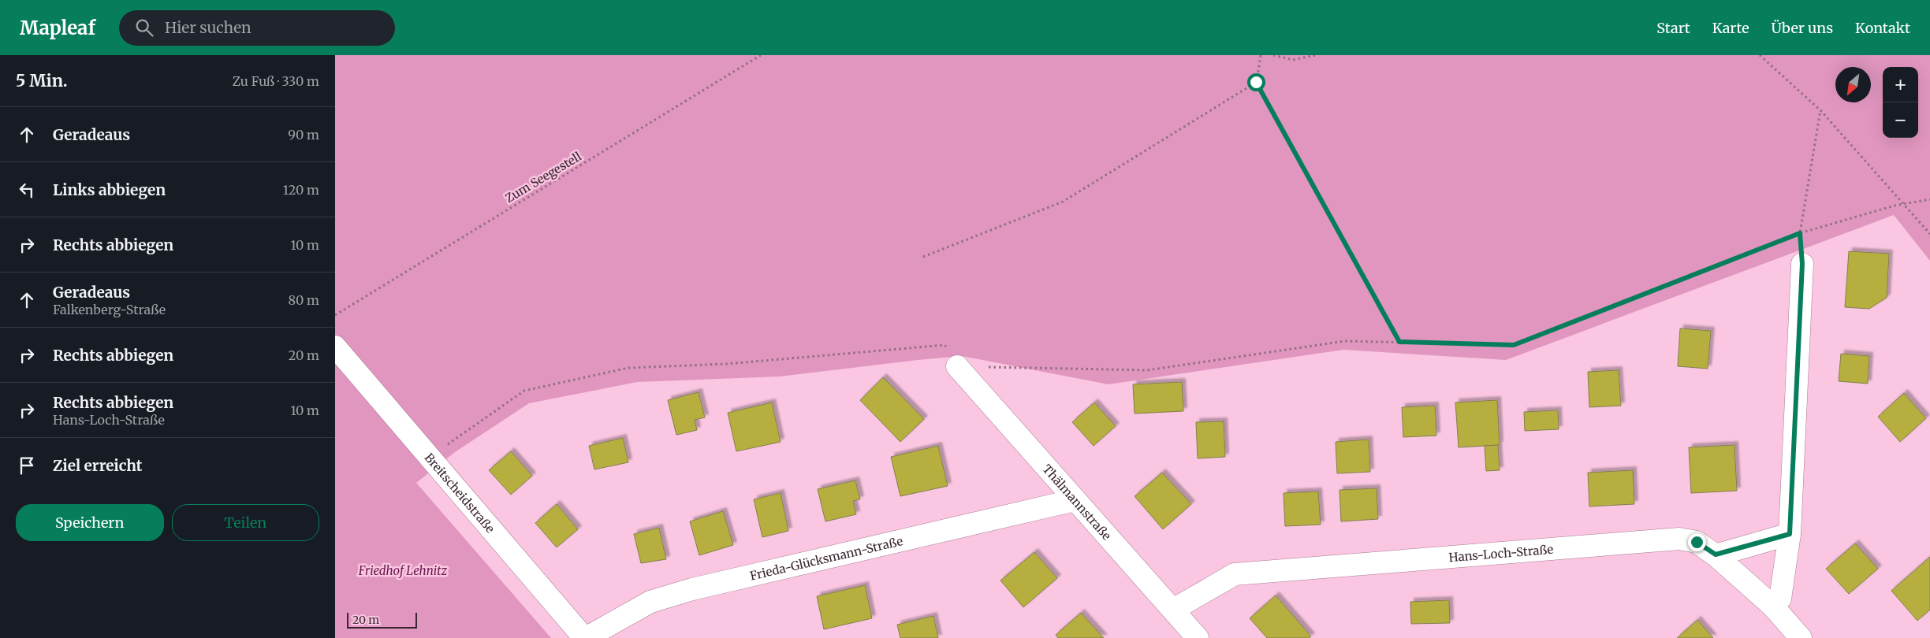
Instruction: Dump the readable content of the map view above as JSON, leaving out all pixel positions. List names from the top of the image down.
{
  "streets": {
    "street": [
      "Breitscheidstraße",
      "Thälmannstraße",
      "Hans-Loch-Straße",
      "Frieda-Glücksmann-Straße"
    ],
    "path": ["Zum Seegestell"]
  },
  "crossings": [
    ["Breitscheidstraße", "Frieda-Glücksmann-Straße"],
    ["Thälmannstraße", "Hans-Loch-Straße"],
    ["Thälmannstraße", "Frieda-Glücksmann-Straße"]
  ],
  "parks": ["Friedhof Lehnitz"],
  "scale_bar": "20 m",
  "north": "bottom left",
  "page": {
    "header": "Mapleaf",
    "search": "Hier suchen",
    "nav": [
      "Start",
      "Karte",
      "Über uns",
      "Kontakt"
    ],
    "heading": ["5 Min.", "Zu Fuß · 330 m"],
    "map_buttons": ["+", "−"],
    "list": [
      ["Geradeaus", "90 m"],
      ["Links abbiegen", "120 m"],
      ["Rechts abbiegen", "10 m"],
      ["Geradeaus", "Falkenberg-Straße", "80 m"],
      ["Rechts abbiegen", "20 m"],
      ["Rechts abbiegen", "Hans-Loch-Straße", "10 m"],
      "Ziel erreicht"
    ],
    "buttons": ["Speichern", "Teilen"],
    "scale": "20 m"
  }
}
